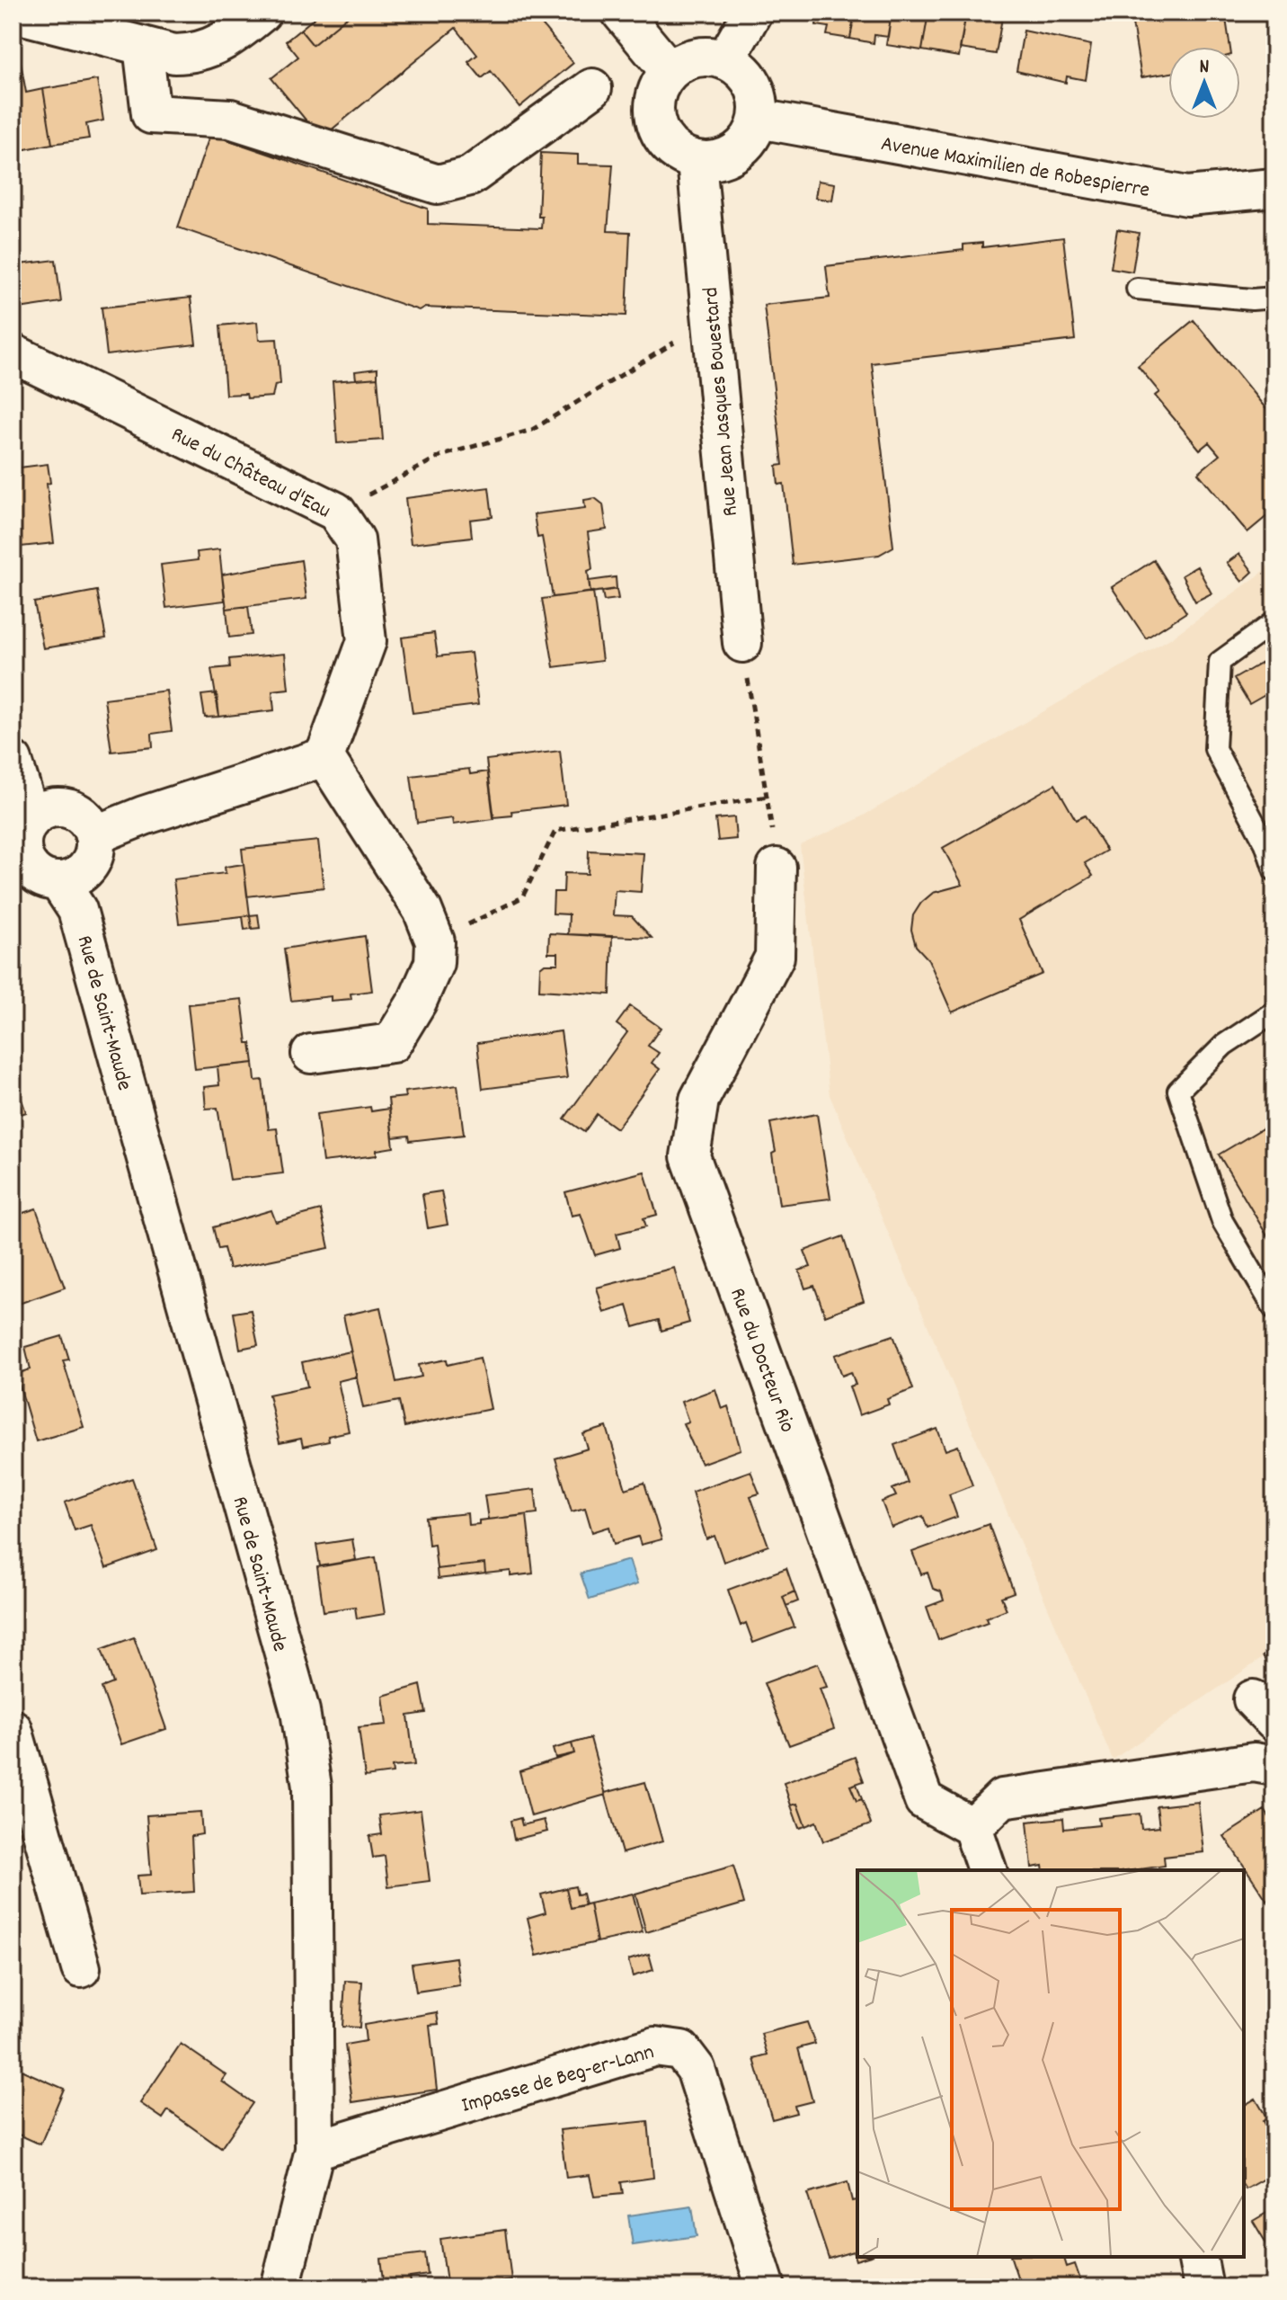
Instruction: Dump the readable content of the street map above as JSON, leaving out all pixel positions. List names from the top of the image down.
{
  "streets": {
    "street": [
      "Avenue Maximilien de Robespierre",
      "Rue Jean Jasques Bouestard",
      "Rue du Château d'Eau",
      "Rue de Saint-Maude",
      "Rue du Docteur Rio",
      "Impasse de Beg-er-Lann"
    ]
  },
  "crossings": [
    ["Avenue Maximilien de Robespierre", "Rue Jean Jasques Bouestard"],
    ["Rue de Saint-Maude", "Impasse de Beg-er-Lann"]
  ],
  "north": "top"
}
